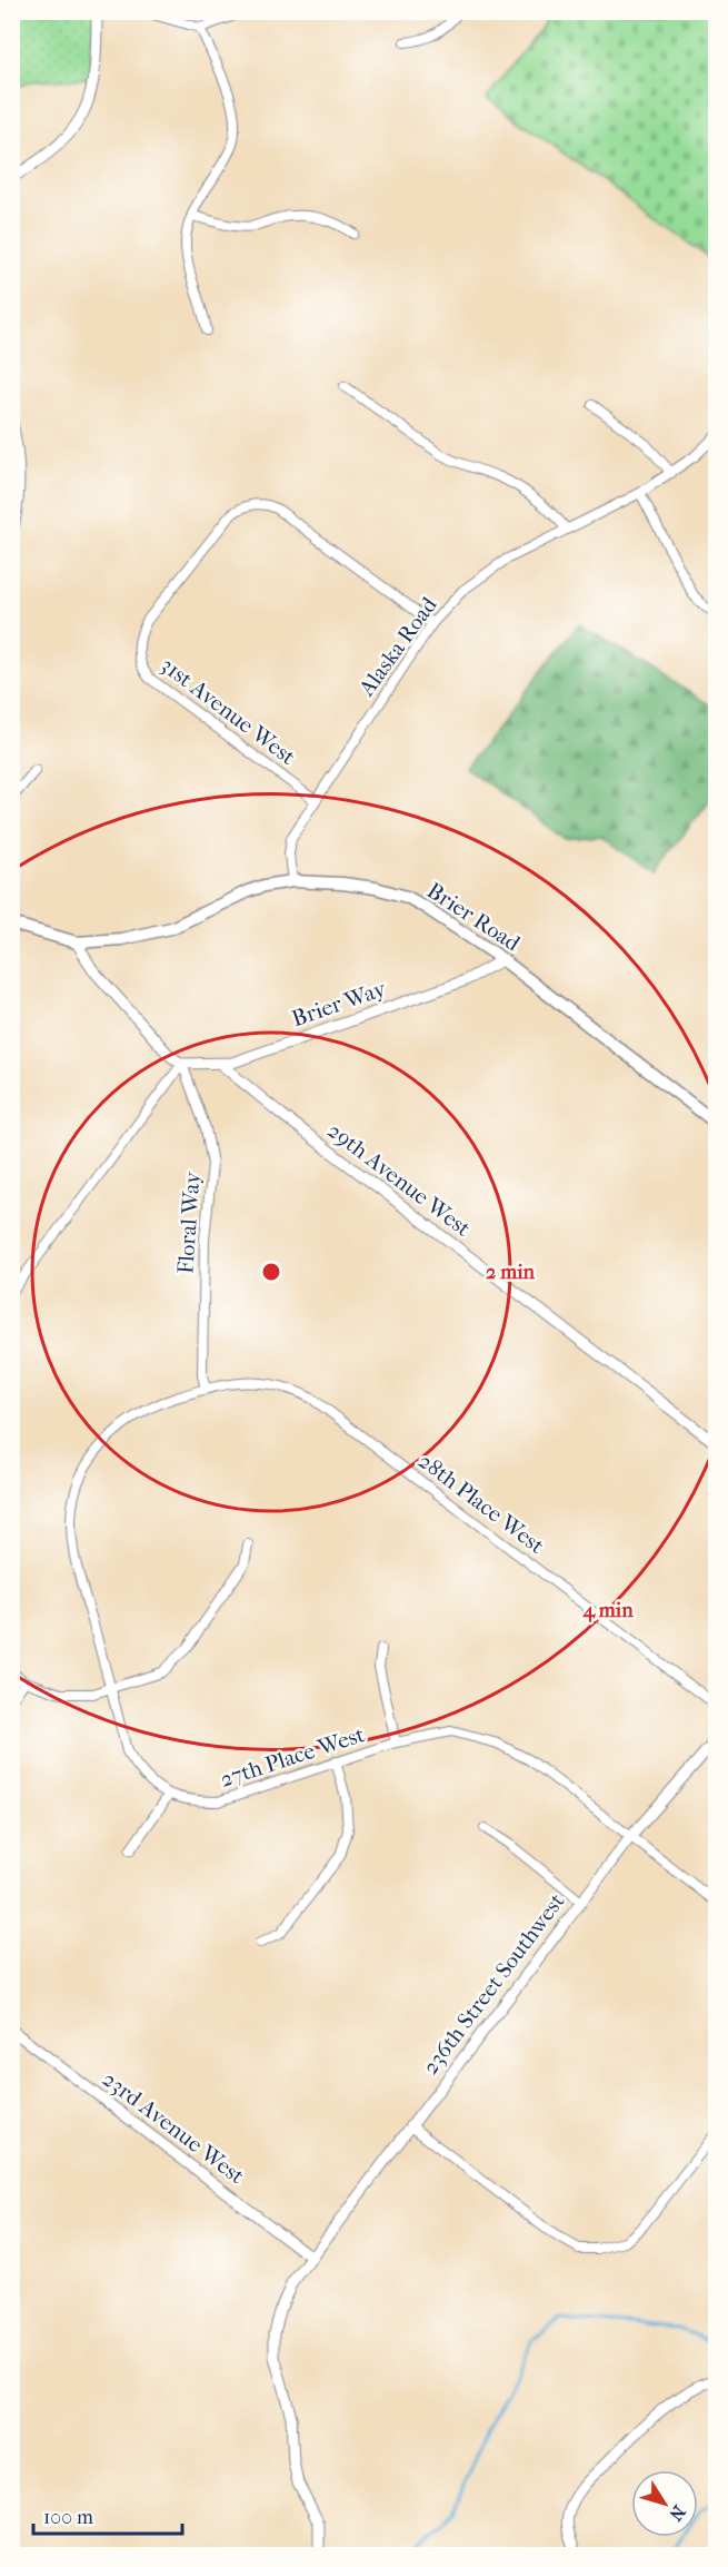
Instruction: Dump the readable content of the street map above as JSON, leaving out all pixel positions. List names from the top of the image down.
{
  "streets": {
    "main road": ["Brier Road"],
    "street": [
      "Alaska Road",
      "31st Avenue West",
      "Brier Way",
      "29th Avenue West",
      "Floral Way",
      "28th Place West",
      "27th Place West",
      "236th Street Southwest",
      "23rd Avenue West"
    ]
  },
  "crossings": [
    ["Alaska Road", "31st Avenue West"],
    ["Alaska Road", "Brier Road"],
    ["Brier Road", "Brier Way"],
    ["Brier Way", "29th Avenue West"],
    ["Brier Way", "Floral Way"],
    ["Floral Way", "28th Place West"],
    ["Floral Way", "27th Place West"],
    ["28th Place West", "27th Place West"],
    ["27th Place West", "236th Street Southwest"],
    ["236th Street Southwest", "23rd Avenue West"]
  ],
  "scale_bar": "100 m",
  "north": "bottom right",
  "rings": ["2 min", "4 min"]
}
